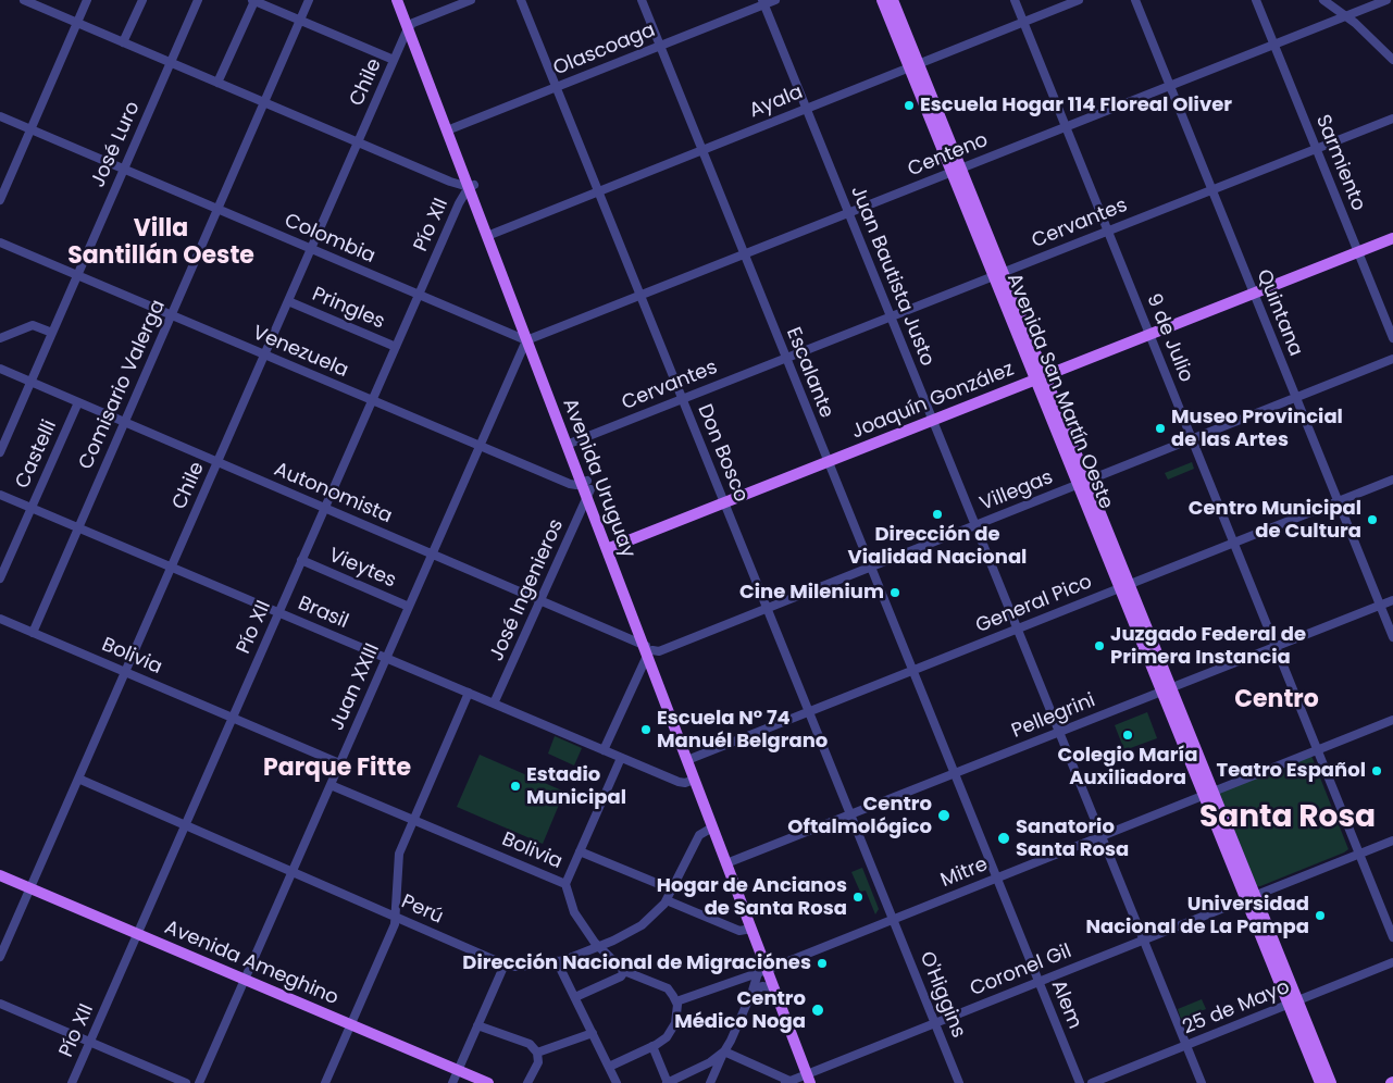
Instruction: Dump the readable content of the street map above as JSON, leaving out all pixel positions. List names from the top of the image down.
{
  "streets": {
    "main road": [
      "Avenida San Martín Oeste",
      "Joaquín González",
      "Avenida Uruguay",
      "Avenida Ameghino"
    ],
    "street": [
      "Olascoaga",
      "Chile",
      "Ayala",
      "José Luro",
      "Centeno",
      "Sarmiento",
      "Cervantes",
      "Pío XII",
      "Colombia",
      "Juan Bautista Justo",
      "Pringles",
      "Quintana",
      "9 de Julio",
      "Venezuela",
      "Escalante",
      "Comisario Valerga",
      "Don Bosco",
      "Castelli",
      "Villegas",
      "Autonomista",
      "Vieytes",
      "José Ingenieros",
      "General Pico",
      "Brasil",
      "Bolivia",
      "Juan XXIII",
      "Pellegrini",
      "Mitre",
      "Perú",
      "Coronel Gil",
      "O'Higgins",
      "Alem",
      "25 de Mayo"
    ]
  },
  "crossings": [
    ["Olascoaga", "Juan Bautista Justo"],
    ["Olascoaga", "Escalante"],
    ["Olascoaga", "Don Bosco"],
    ["Olascoaga", "Avenida Uruguay"],
    ["Chile", "Colombia"],
    ["Chile", "Pringles"],
    ["Chile", "Venezuela"],
    ["Chile", "Avenida Uruguay"],
    ["Chile", "Autonomista"],
    ["Chile", "Brasil"],
    ["Chile", "Bolivia"],
    ["Chile", "Perú"],
    ["Chile", "Avenida Ameghino"],
    ["Ayala", "Juan Bautista Justo"],
    ["Ayala", "9 de Julio"],
    ["Ayala", "Escalante"],
    ["Ayala", "Avenida San Martín Oeste"],
    ["Ayala", "Don Bosco"],
    ["Ayala", "Avenida Uruguay"],
    ["José Luro", "Colombia"],
    ["José Luro", "Venezuela"],
    ["José Luro", "Autonomista"],
    ["Centeno", "Sarmiento"],
    ["Centeno", "Colombia"],
    ["Centeno", "Juan Bautista Justo"],
    ["Centeno", "Quintana"],
    ["Centeno", "9 de Julio"],
    ["Centeno", "Escalante"],
    ["Centeno", "Avenida San Martín Oeste"],
    ["Centeno", "Don Bosco"],
    ["Centeno", "Avenida Uruguay"],
    ["Centeno", "Juan XXIII"],
    ["Sarmiento", "Cervantes"],
    ["Sarmiento", "Joaquín González"],
    ["Cervantes", "Juan Bautista Justo"],
    ["Cervantes", "Quintana"],
    ["Cervantes", "9 de Julio"],
    ["Cervantes", "Escalante"],
    ["Cervantes", "Avenida San Martín Oeste"],
    ["Cervantes", "Don Bosco"],
    ["Cervantes", "Avenida Uruguay"],
    ["Pío XII", "Colombia"],
    ["Pío XII", "Pringles"],
    ["Pío XII", "Venezuela"],
    ["Pío XII", "Avenida Uruguay"],
    ["Pío XII", "Autonomista"],
    ["Pío XII", "Vieytes"],
    ["Pío XII", "Brasil"],
    ["Pío XII", "Bolivia"],
    ["Pío XII", "Perú"],
    ["Pío XII", "Avenida Ameghino"],
    ["Colombia", "Comisario Valerga"],
    ["Colombia", "Avenida Uruguay"],
    ["Colombia", "Juan XXIII"],
    ["Juan Bautista Justo", "Joaquín González"],
    ["Juan Bautista Justo", "Villegas"],
    ["Juan Bautista Justo", "General Pico"],
    ["Juan Bautista Justo", "Pellegrini"],
    ["Juan Bautista Justo", "Mitre"],
    ["Juan Bautista Justo", "Coronel Gil"],
    ["Juan Bautista Justo", "25 de Mayo"],
    ["Quintana", "Joaquín González"],
    ["Quintana", "Villegas"],
    ["Quintana", "General Pico"],
    ["Quintana", "Pellegrini"],
    ["9 de Julio", "Joaquín González"],
    ["9 de Julio", "Villegas"],
    ["9 de Julio", "General Pico"],
    ["9 de Julio", "Pellegrini"],
    ["9 de Julio", "Mitre"],
    ["9 de Julio", "Coronel Gil"],
    ["Venezuela", "Comisario Valerga"],
    ["Venezuela", "Avenida Uruguay"],
    ["Venezuela", "José Ingenieros"],
    ["Venezuela", "Juan XXIII"],
    ["Escalante", "Joaquín González"],
    ["Escalante", "Villegas"],
    ["Escalante", "General Pico"],
    ["Escalante", "Pellegrini"],
    ["Escalante", "Mitre"],
    ["Escalante", "Alem"],
    ["Comisario Valerga", "Autonomista"],
    ["Comisario Valerga", "Brasil"],
    ["Comisario Valerga", "Bolivia"],
    ["Avenida San Martín Oeste", "Joaquín González"],
    ["Avenida San Martín Oeste", "Villegas"],
    ["Avenida San Martín Oeste", "General Pico"],
    ["Avenida San Martín Oeste", "Pellegrini"],
    ["Avenida San Martín Oeste", "Mitre"],
    ["Avenida San Martín Oeste", "Coronel Gil"],
    ["Avenida San Martín Oeste", "25 de Mayo"],
    ["Joaquín González", "Don Bosco"],
    ["Joaquín González", "Avenida Uruguay"],
    ["Don Bosco", "Villegas"],
    ["Don Bosco", "General Pico"],
    ["Don Bosco", "Pellegrini"],
    ["Don Bosco", "Mitre"],
    ["Don Bosco", "O'Higgins"],
    ["Castelli", "Autonomista"],
    ["Castelli", "Brasil"],
    ["Avenida Uruguay", "Villegas"],
    ["Avenida Uruguay", "Autonomista"],
    ["Avenida Uruguay", "José Ingenieros"],
    ["Avenida Uruguay", "General Pico"],
    ["Avenida Uruguay", "Brasil"],
    ["Avenida Uruguay", "Juan XXIII"],
    ["Avenida Uruguay", "Pellegrini"],
    ["Avenida Uruguay", "Mitre"],
    ["Avenida Uruguay", "Perú"],
    ["Villegas", "Autonomista"],
    ["Autonomista", "José Ingenieros"],
    ["Autonomista", "Juan XXIII"],
    ["Vieytes", "Juan XXIII"],
    ["José Ingenieros", "Brasil"],
    ["Brasil", "Juan XXIII"],
    ["Bolivia", "Juan XXIII"],
    ["Bolivia", "Perú"],
    ["Juan XXIII", "Perú"],
    ["Juan XXIII", "Avenida Ameghino"],
    ["Mitre", "O'Higgins"],
    ["Mitre", "Alem"],
    ["Coronel Gil", "O'Higgins"],
    ["Coronel Gil", "Alem"]
  ],
  "districts": [
    "Villa Santillán Oeste",
    "Centro",
    "Parque Fitte",
    "Santa Rosa"
  ],
  "places": [
    "Escuela Hogar 114 Floreal Oliver",
    "Museo Provincial de las Artes",
    "Dirección de Vialidad Nacional",
    "Centro Municipal de Cultura",
    "Cine Milenium",
    "Juzgado Federal de Primera Instancia",
    "Escuela N° 74 Manuél Belgrano",
    "Colegio María Auxiliadora",
    "Teatro Español",
    "Estadio Municipal",
    "Centro Oftalmológico",
    "Sanatorio Santa Rosa",
    "Hogar de Ancianos de Santa Rosa",
    "Universidad Nacional de La Pampa",
    "Dirección Nacional de Migraciónes",
    "Centro Médico Noga"
  ]
}
